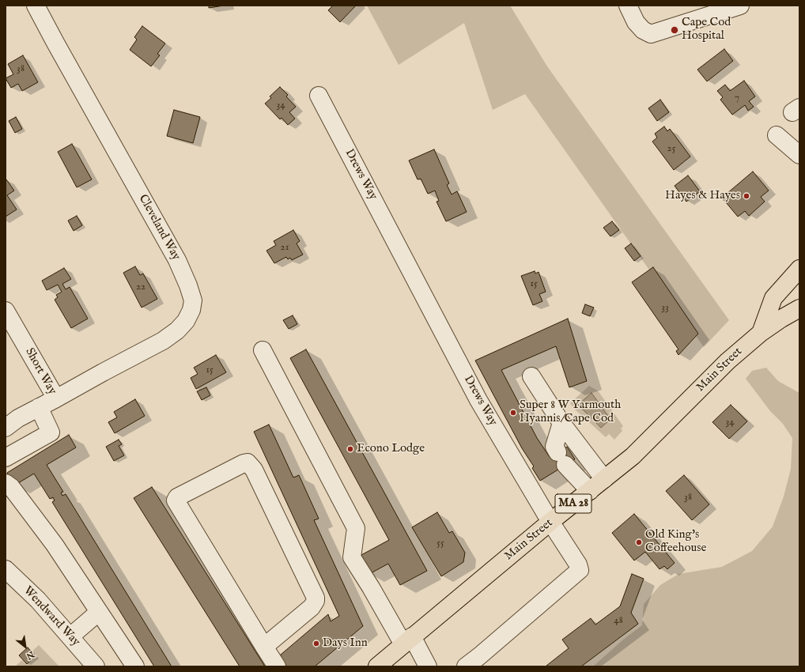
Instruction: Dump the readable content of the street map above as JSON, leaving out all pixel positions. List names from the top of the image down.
{
  "streets": {
    "main road": ["Main Street", "MA 28"],
    "street": [
      "Drews Way",
      "Cleveland Way",
      "Short Way",
      "Wendward Way"
    ]
  },
  "crossings": [
    ["Drews Way", "Main Street"],
    ["Cleveland Way", "Short Way"]
  ],
  "places": [
    "Cape Cod Hospital",
    "Hayes & Hayes",
    "Super 8 W Yarmouth Hyannis/Cape Cod",
    "Econo Lodge",
    "Old King's Coffeehouse",
    "Days Inn"
  ],
  "house_numbers": [
    "38",
    "7",
    "34",
    "25",
    "21",
    "15",
    "22",
    "33",
    "15",
    "34",
    "38",
    "55",
    "48"
  ],
  "north": "bottom right"
}
